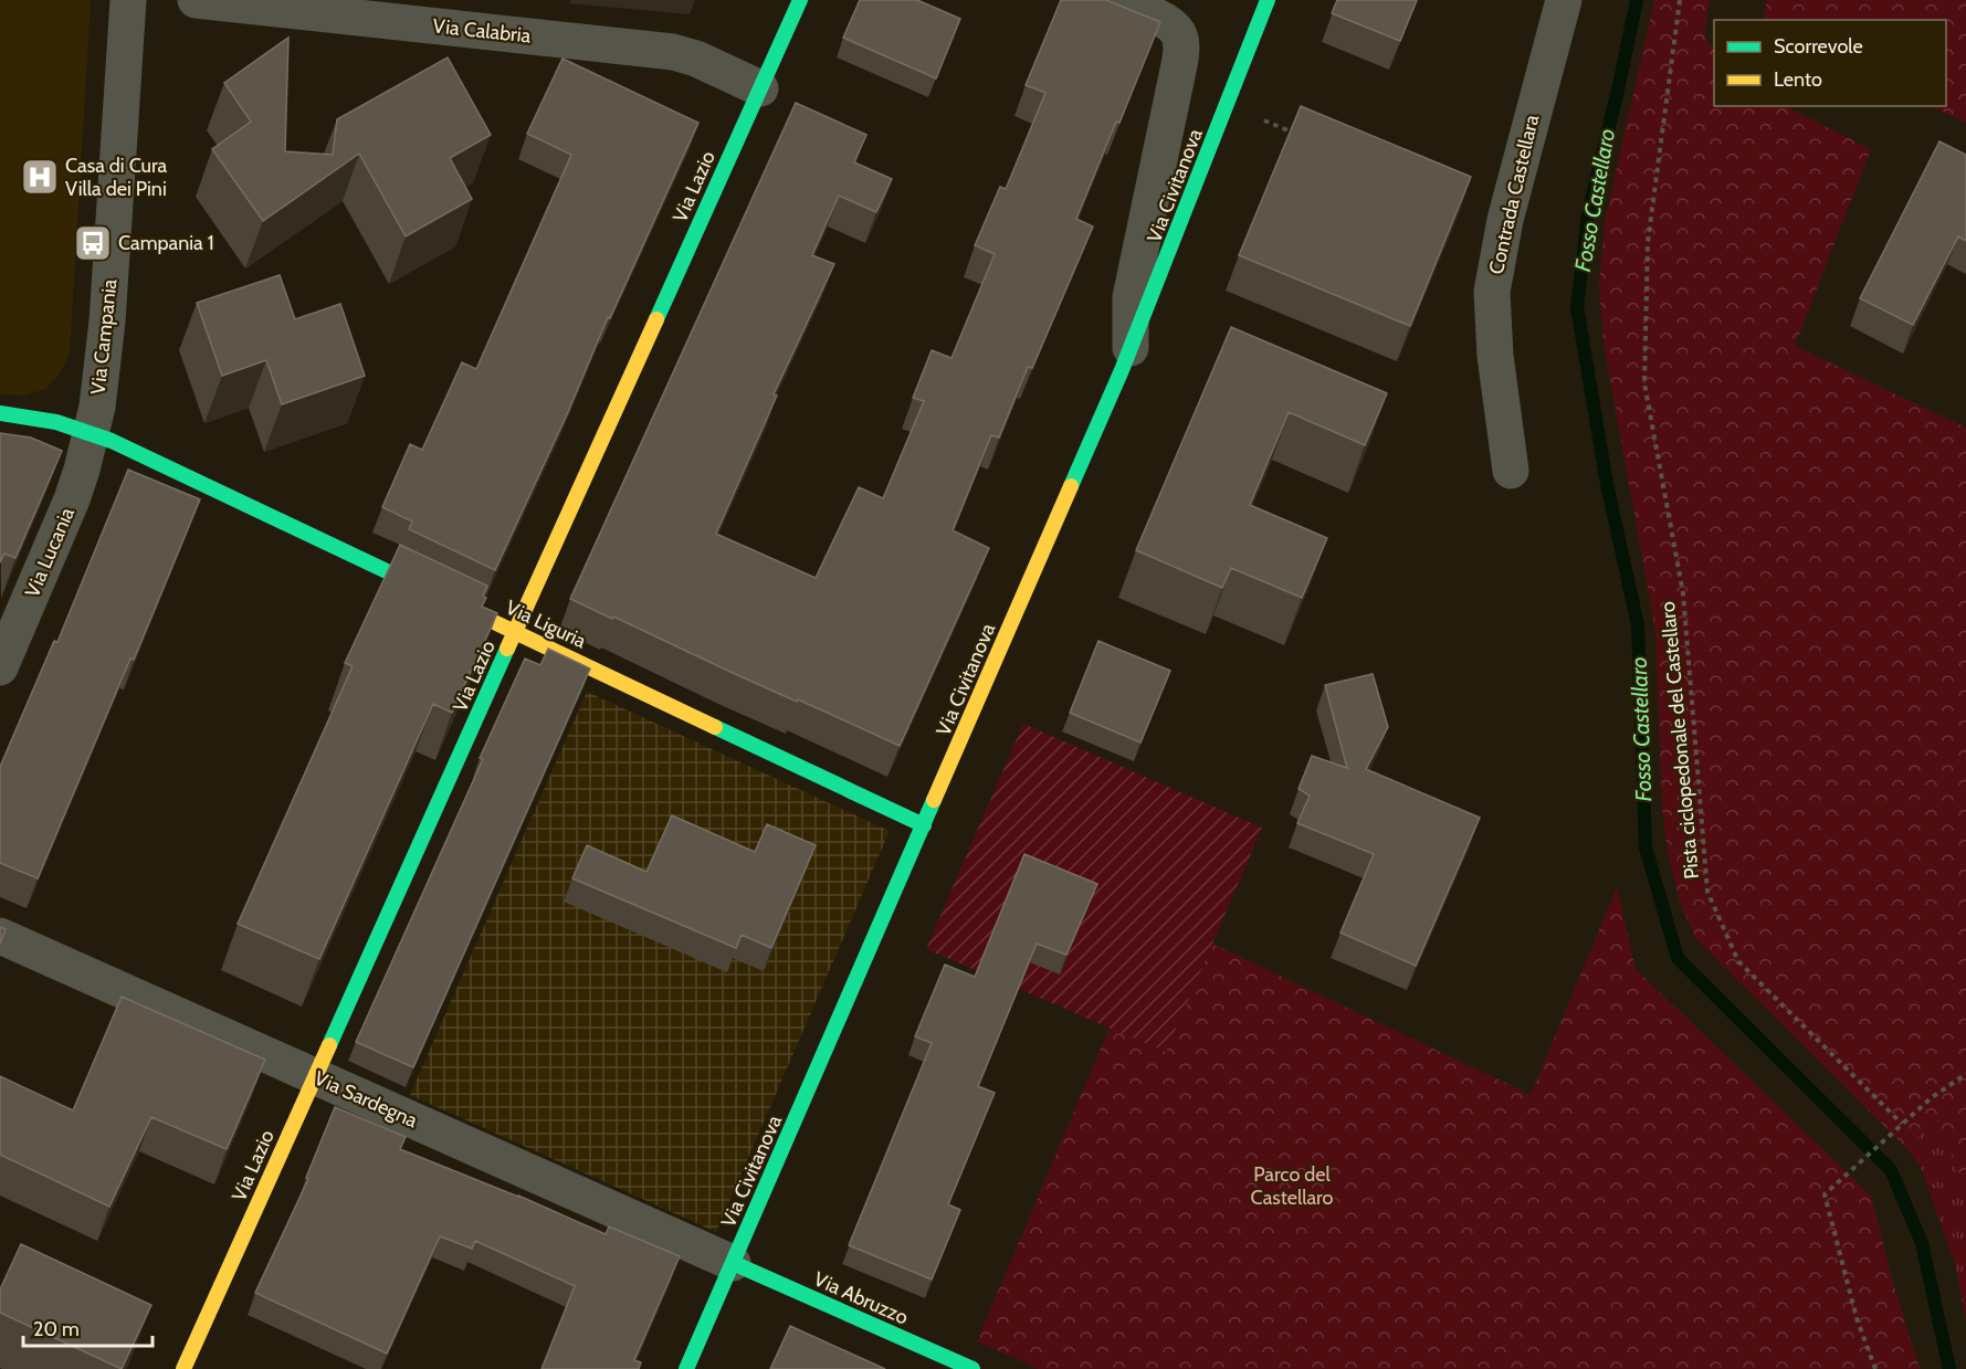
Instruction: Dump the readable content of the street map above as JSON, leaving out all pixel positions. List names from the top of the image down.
{
  "streets": {
    "street": [
      "Via Calabria",
      "Via Civitanova",
      "Via Lazio",
      "Contrada Castellara",
      "Via Campania",
      "Via Lucania",
      "Via Liguria",
      "Via Sardegna",
      "Via Abruzzo"
    ],
    "path": ["Pista ciclopedonale del Castellaro"]
  },
  "crossings": [
    ["Via Calabria", "Via Lazio"],
    ["Via Civitanova", "Via Liguria"],
    ["Via Civitanova", "Via Sardegna"],
    ["Via Civitanova", "Via Abruzzo"],
    ["Via Lazio", "Via Liguria"],
    ["Via Lazio", "Via Sardegna"],
    ["Via Campania", "Via Lucania"],
    ["Via Sardegna", "Via Abruzzo"]
  ],
  "water": ["Fosso Castellaro"],
  "parks": ["Parco del Castellaro"],
  "places": {
    "hospital": ["Casa di Cura Villa dei Pini"],
    "bus stop": ["Campania 1"]
  },
  "legend": ["Scorrevole", "Lento"],
  "scale_bar": "20 m"
}
